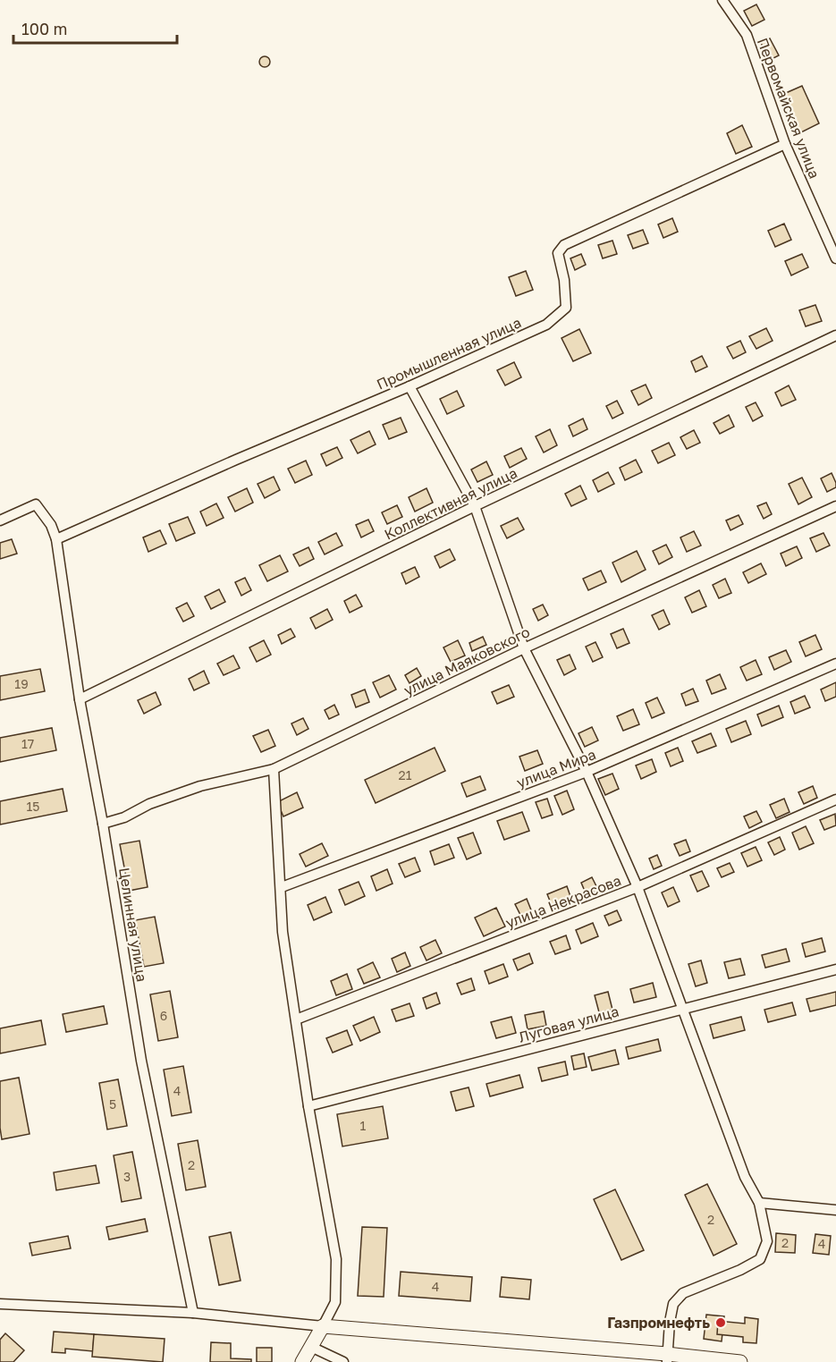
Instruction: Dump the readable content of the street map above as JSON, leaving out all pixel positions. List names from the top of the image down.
{
  "streets": {
    "street": [
      "Первомайская улица",
      "Промышленная улица",
      "Коллективная улица",
      "улица Маяковского",
      "улица Мира",
      "улица Некрасова",
      "Целинная улица",
      "Луговая улица"
    ]
  },
  "crossings": [
    ["Первомайская улица", "Промышленная улица"],
    ["Промышленная улица", "Целинная улица"],
    ["Коллективная улица", "Целинная улица"],
    ["улица Маяковского", "Целинная улица"]
  ],
  "places": ["Газпромнефть"],
  "house_numbers": [
    "19",
    "17",
    "21",
    "15",
    "6",
    "4",
    "5",
    "1",
    "2",
    "3",
    "2",
    "2",
    "4",
    "4"
  ],
  "scale_bar": "100 m"
}
